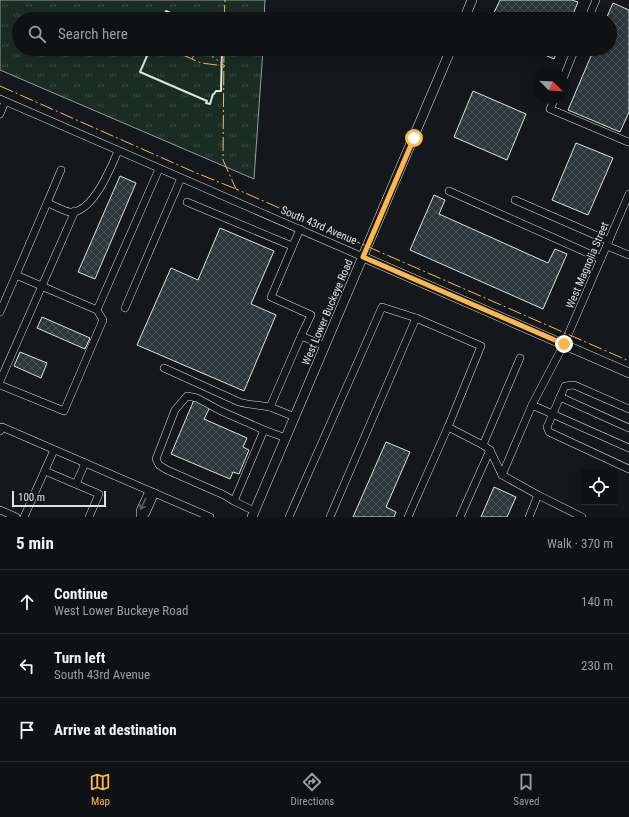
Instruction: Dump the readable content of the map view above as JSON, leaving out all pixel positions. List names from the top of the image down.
{
  "streets": {
    "main road": ["South 43rd Avenue", "West Lower Buckeye Road"],
    "street": ["West Magnolia Street"]
  },
  "crossings": [
    ["South 43rd Avenue", "West Magnolia Street"],
    ["South 43rd Avenue", "West Lower Buckeye Road"]
  ],
  "scale_bar": "100 m",
  "north": "bottom right",
  "page": {
    "search": "Search here",
    "scale": "100 m",
    "heading": ["5 min", "Walk · 370 m"],
    "list": [
      ["Continue", "West Lower Buckeye Road", "140 m"],
      ["Turn left", "South 43rd Avenue", "230 m"],
      "Arrive at destination"
    ],
    "nav": ["Map", "Directions", "Saved"]
  }
}
